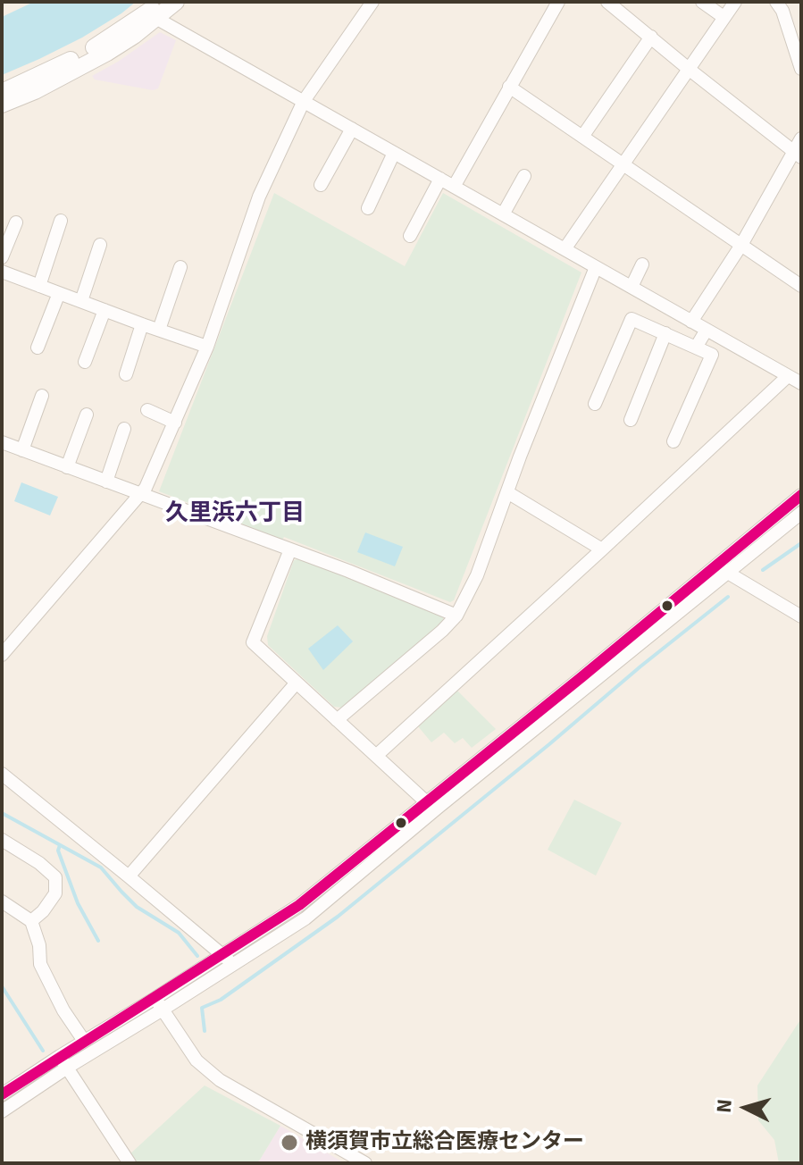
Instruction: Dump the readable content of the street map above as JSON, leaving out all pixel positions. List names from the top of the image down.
{
  "districts": ["久里浜六丁目"],
  "places": ["横須賀市立総合医療センター"],
  "north": "left"
}
